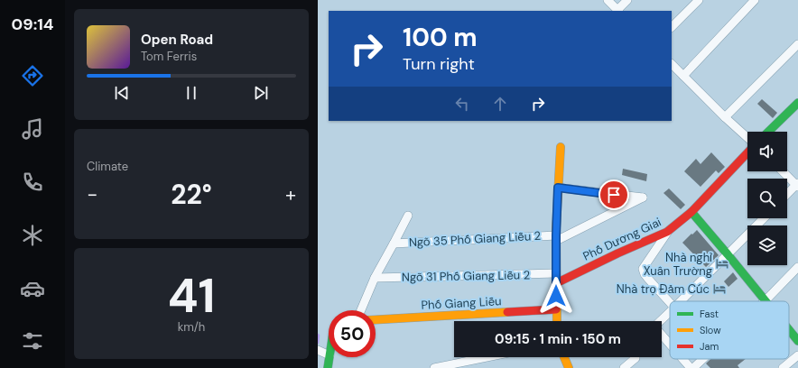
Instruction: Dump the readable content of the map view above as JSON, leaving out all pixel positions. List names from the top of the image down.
{
  "streets": {
    "street": [
      "Ngõ 35 Phố Giang Liễu 2",
      "Phố Dương Giai",
      "Ngõ 31 Phố Giang Liễu 2",
      "Phố Giang Liễu"
    ]
  },
  "places": {
    "hotel": ["Nhà nghỉ Xuân Trường", "Nhà trọ Đảm Cúc"]
  },
  "legend": ["Fast", "Slow", "Jam"],
  "page": {
    "tabs": "09:14",
    "turn": ["100 m", "Turn right"],
    "song": ["Open Road", "Tom Ferris"],
    "tile": [
      "Climate",
      ["41", "km/h"]
    ],
    "heat": ["−", "22°", "+"],
    "limit": "50",
    "trip": "09:15 · 1 min · 150 m"
  }
}
